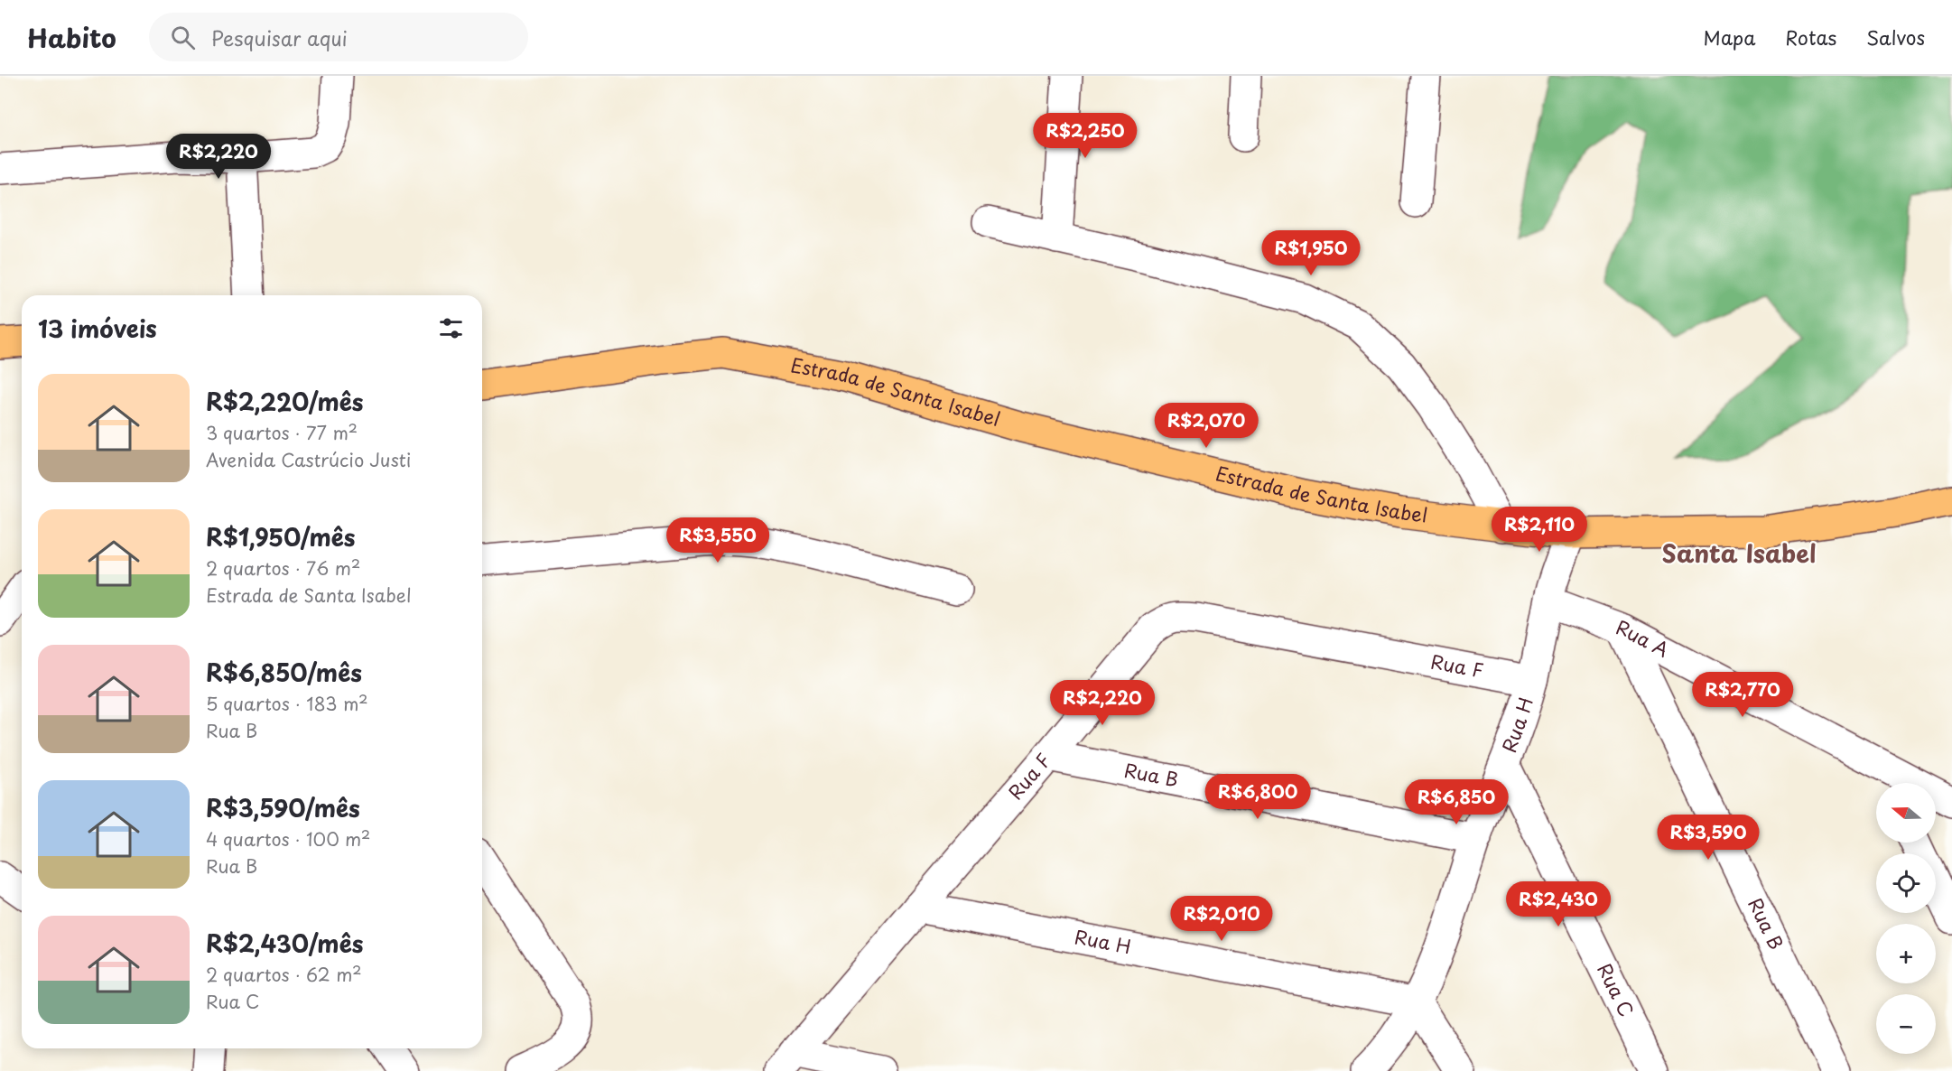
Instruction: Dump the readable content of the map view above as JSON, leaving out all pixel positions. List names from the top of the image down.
{
  "streets": {
    "main road": ["Estrada de Santa Isabel"],
    "street": [
      "Rua A",
      "Rua F",
      "Rua H",
      "Rua B",
      "Rua C"
    ]
  },
  "crossings": [
    ["Estrada de Santa Isabel", "Rua H"],
    ["Rua A", "Rua H"],
    ["Rua A", "Rua B"],
    ["Rua F", "Rua H"],
    ["Rua F", "Rua B"],
    ["Rua H", "Rua B"],
    ["Rua H", "Rua C"]
  ],
  "districts": ["Santa Isabel"],
  "north": "left",
  "page": {
    "header": "Habito",
    "search": "Pesquisar aqui",
    "nav": ["Mapa", "Rotas", "Salvos"],
    "price": [
      "R$2,250",
      "R$2,220",
      "R$1,950",
      "R$2,070",
      "R$2,110",
      "R$3,550",
      "R$2,770",
      "R$2,220",
      "R$6,800",
      "R$6,850",
      "R$3,590",
      "R$2,430",
      "R$2,010"
    ],
    "heading": "13 imóveis",
    "list": [
      {
        "name": "R$2,220/mês",
        "note": "3 quartos · 77 m² · Avenida Castrúcio Justi"
      },
      {
        "name": "R$1,950/mês",
        "note": "2 quartos · 76 m² · Estrada de Santa Isabel"
      },
      {
        "name": "R$6,850/mês",
        "note": "5 quartos · 183 m² · Rua B"
      },
      {
        "name": "R$3,590/mês",
        "note": "4 quartos · 100 m² · Rua B"
      },
      {
        "name": "R$2,430/mês",
        "note": "2 quartos · 62 m² · Rua C"
      }
    ],
    "map_buttons": ["+", "−"]
  }
}
